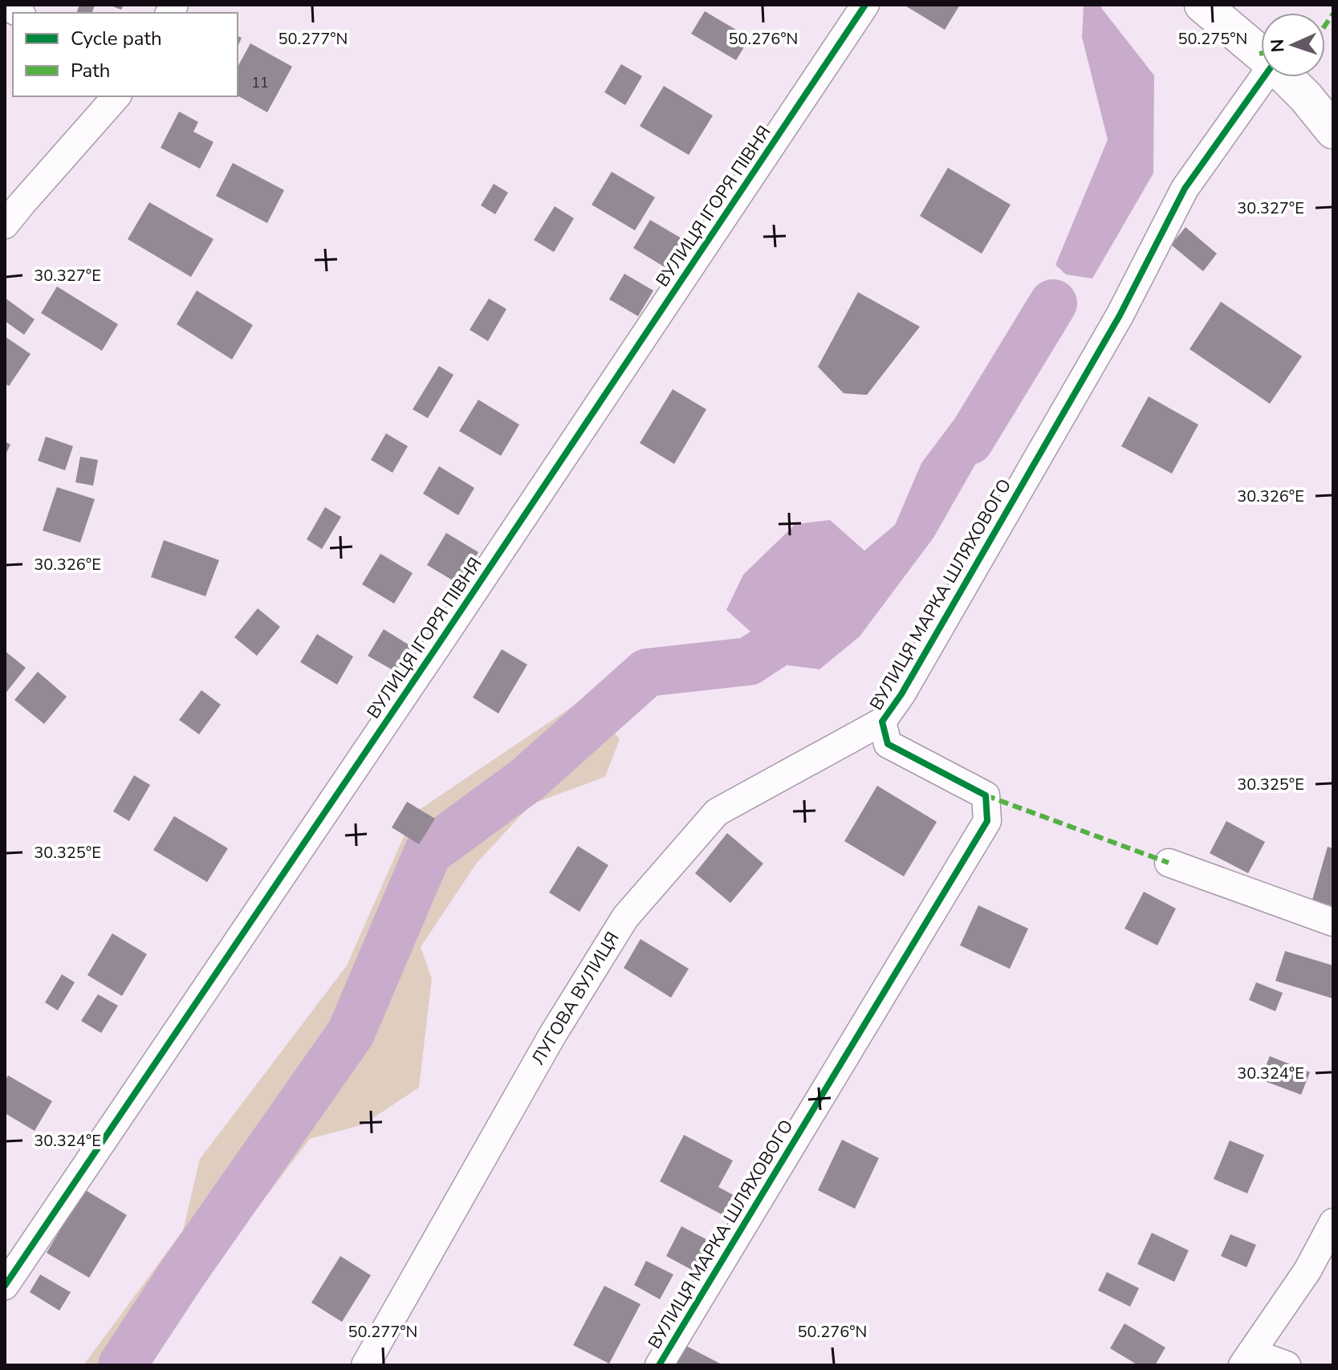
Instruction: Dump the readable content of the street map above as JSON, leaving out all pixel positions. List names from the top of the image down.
{
  "streets": {
    "street": ["ВУЛИЦЯ ІГОРЯ ПІВНЯ", "ВУЛИЦЯ МАРКА ШЛЯХОВОГО", "ЛУГОВА ВУЛИЦЯ"]
  },
  "crossings": [
    ["ВУЛИЦЯ МАРКА ШЛЯХОВОГО", "ЛУГОВА ВУЛИЦЯ"]
  ],
  "house_numbers": ["11"],
  "legend": ["Cycle path", "Path"],
  "north": "left",
  "coordinates": [
    "50.277°N",
    "50.276°N",
    "50.275°N",
    "30.327°E",
    "30.326°E",
    "30.325°E",
    "30.324°E"
  ]
}
